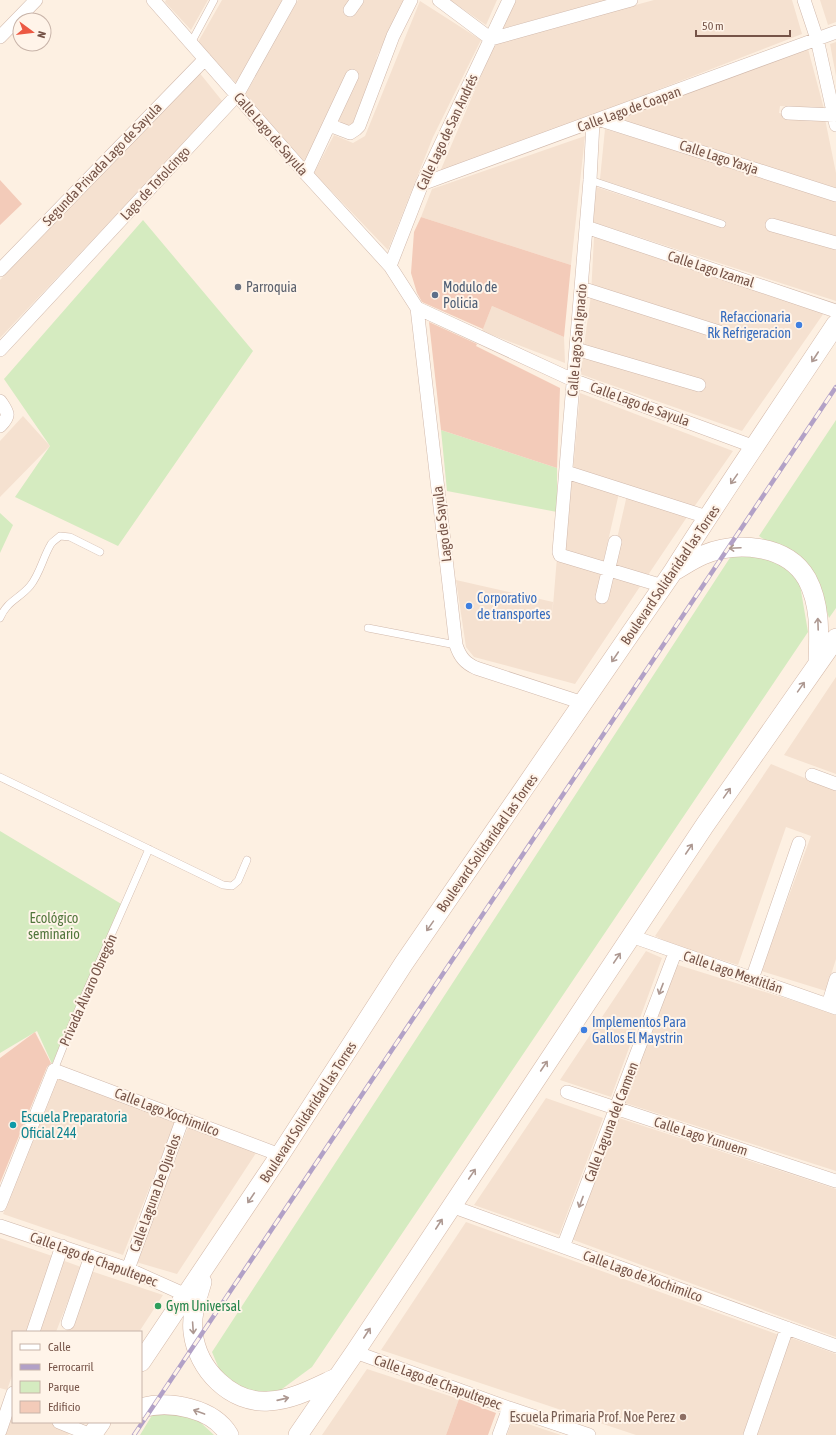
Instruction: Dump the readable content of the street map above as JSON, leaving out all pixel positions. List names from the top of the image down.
{
  "streets": {
    "main road": ["Boulevard Solidaridad las Torres"],
    "street": [
      "Calle Lago de Coapan",
      "Calle Lago de San Andrés",
      "Calle Lago de Sayula",
      "Calle Lago Yaxja",
      "Segunda Privada Lago de Sayula",
      "Lago de Totolcingo",
      "Calle Lago Izamal",
      "Calle Lago San Ignacio",
      "Lago de Sayula",
      "Calle Lago Mextitlán",
      "Calle Lago Xochimilco",
      "Calle Laguna del Carmen",
      "Calle Lago Yunuem",
      "Calle Laguna De Ojuelos",
      "Calle Lago de Chapultepec",
      "Calle Lago de Xochimilco"
    ],
    "lane": ["Privada Álvaro Obregón"]
  },
  "crossings": [
    ["Calle Lago de Coapan", "Calle Lago de San Andrés"],
    ["Calle Lago de Coapan", "Calle Lago Yaxja"],
    ["Calle Lago de Coapan", "Calle Lago San Ignacio"],
    ["Calle Lago de San Andrés", "Calle Lago de Sayula"],
    ["Calle Lago de San Andrés", "Lago de Sayula"],
    ["Calle Lago de Sayula", "Segunda Privada Lago de Sayula"],
    ["Calle Lago de Sayula", "Lago de Totolcingo"],
    ["Calle Lago de Sayula", "Calle Lago San Ignacio"],
    ["Calle Lago de Sayula", "Lago de Sayula"],
    ["Calle Lago de Sayula", "Boulevard Solidaridad las Torres"],
    ["Calle Lago Yaxja", "Calle Lago San Ignacio"],
    ["Calle Lago Izamal", "Calle Lago San Ignacio"],
    ["Lago de Sayula", "Boulevard Solidaridad las Torres"],
    ["Boulevard Solidaridad las Torres", "Calle Lago Xochimilco"],
    ["Boulevard Solidaridad las Torres", "Calle Lago de Chapultepec"],
    ["Calle Lago Mextitlán", "Calle Laguna del Carmen"],
    ["Privada Álvaro Obregón", "Calle Lago Xochimilco"],
    ["Calle Lago Xochimilco", "Calle Laguna De Ojuelos"],
    ["Calle Laguna del Carmen", "Calle Lago Yunuem"],
    ["Calle Laguna del Carmen", "Calle Lago de Xochimilco"],
    ["Calle Laguna De Ojuelos", "Calle Lago de Chapultepec"]
  ],
  "one_way": ["Calle Laguna del Carmen"],
  "parks": ["Ecológico seminario"],
  "places": [
    "Parroquia",
    "Modulo de Policia",
    "Refaccionaria Rk Refrigeracion",
    "Corporativo de transportes",
    "Implementos Para Gallos El Maystrin",
    "Escuela Preparatoria Oficial 244",
    "Gym Universal",
    "Escuela Primaria Prof. Noe Perez"
  ],
  "legend": [
    "Calle",
    "Ferrocarril",
    "Parque",
    "Edificio"
  ],
  "scale_bar": "50 m",
  "north": "right"
}
